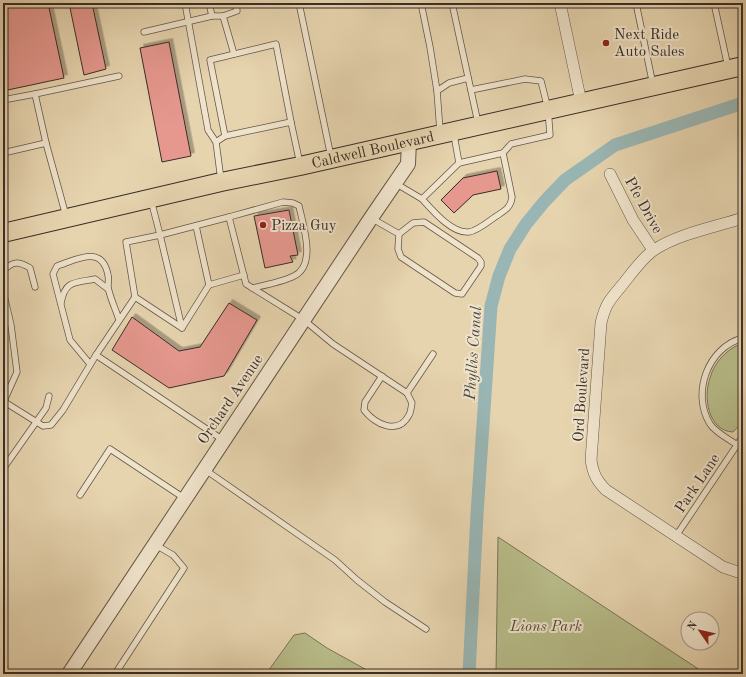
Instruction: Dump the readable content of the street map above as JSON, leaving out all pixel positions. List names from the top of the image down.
{
  "streets": {
    "main road": ["Caldwell Boulevard"],
    "street": ["Pfe Drive", "Ord Boulevard", "Orchard Avenue"],
    "lane": ["Park Lane"]
  },
  "crossings": [
    ["Caldwell Boulevard", "Orchard Avenue"],
    ["Pfe Drive", "Ord Boulevard"],
    ["Ord Boulevard", "Park Lane"]
  ],
  "water": ["Phyllis Canal"],
  "parks": ["Lions Park"],
  "places": ["Next Ride Auto Sales", "Pizza Guy"],
  "north": "top left"
}
